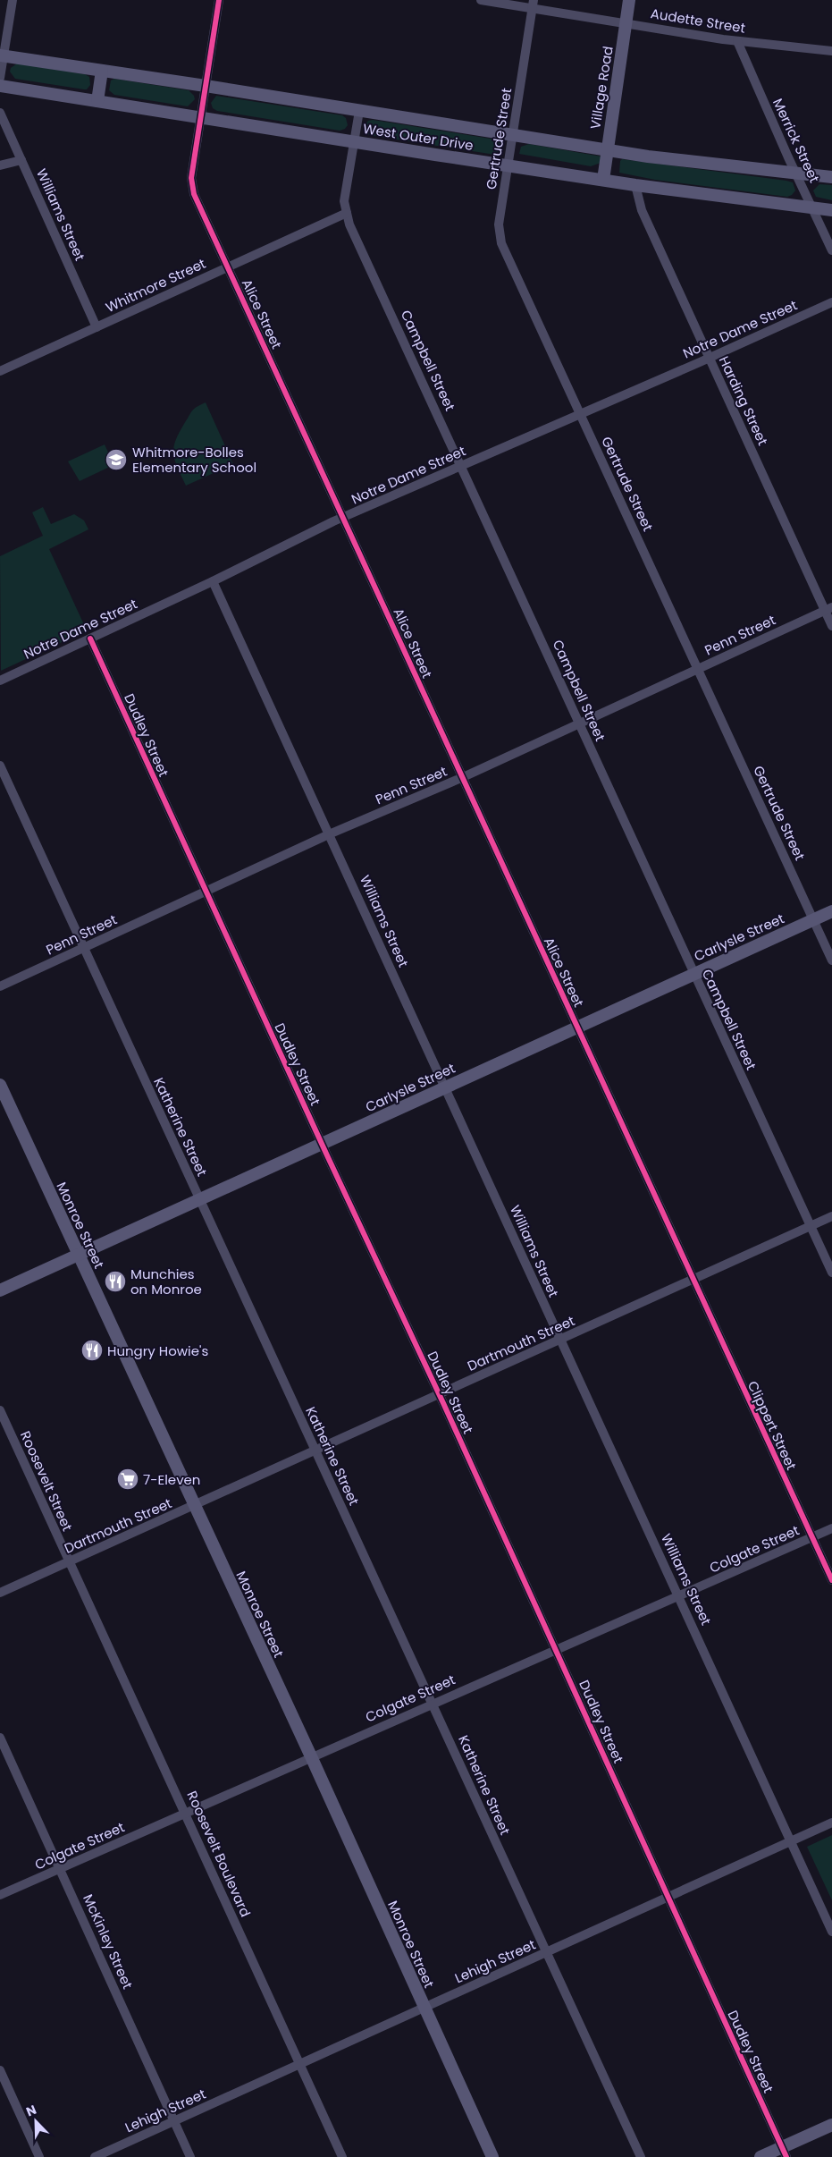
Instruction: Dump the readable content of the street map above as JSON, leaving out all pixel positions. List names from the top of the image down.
{
  "streets": {
    "street": [
      "Audette Street",
      "Village Road",
      "West Outer Drive",
      "Gertrude Street",
      "Merrick Street",
      "Williams Street",
      "Whitmore Street",
      "Alice Street",
      "Notre Dame Street",
      "Campbell Street",
      "Harding Street",
      "Penn Street",
      "Dudley Street",
      "Carlysle Street",
      "Katherine Street",
      "Monroe Street",
      "Dartmouth Street",
      "Clippert Street",
      "Roosevelt Street",
      "Colgate Street",
      "Roosevelt Boulevard",
      "McKinley Street",
      "Lehigh Street"
    ]
  },
  "crossings": [
    ["Audette Street", "Village Road"],
    ["Audette Street", "Gertrude Street"],
    ["Audette Street", "Merrick Street"],
    ["Village Road", "West Outer Drive"],
    ["West Outer Drive", "Gertrude Street"],
    ["West Outer Drive", "Merrick Street"],
    ["West Outer Drive", "Alice Street"],
    ["West Outer Drive", "Campbell Street"],
    ["West Outer Drive", "Harding Street"],
    ["Gertrude Street", "Notre Dame Street"],
    ["Gertrude Street", "Penn Street"],
    ["Gertrude Street", "Carlysle Street"],
    ["Williams Street", "Whitmore Street"],
    ["Williams Street", "Notre Dame Street"],
    ["Williams Street", "Penn Street"],
    ["Williams Street", "Carlysle Street"],
    ["Williams Street", "Dartmouth Street"],
    ["Williams Street", "Colgate Street"],
    ["Williams Street", "Lehigh Street"],
    ["Whitmore Street", "Alice Street"],
    ["Whitmore Street", "Campbell Street"],
    ["Alice Street", "Notre Dame Street"],
    ["Alice Street", "Penn Street"],
    ["Alice Street", "Carlysle Street"],
    ["Alice Street", "Dartmouth Street"],
    ["Alice Street", "Clippert Street"],
    ["Notre Dame Street", "Campbell Street"],
    ["Notre Dame Street", "Harding Street"],
    ["Notre Dame Street", "Dudley Street"],
    ["Campbell Street", "Penn Street"],
    ["Campbell Street", "Carlysle Street"],
    ["Campbell Street", "Dartmouth Street"],
    ["Harding Street", "Penn Street"],
    ["Penn Street", "Dudley Street"],
    ["Penn Street", "Katherine Street"],
    ["Dudley Street", "Carlysle Street"],
    ["Dudley Street", "Dartmouth Street"],
    ["Dudley Street", "Colgate Street"],
    ["Dudley Street", "Lehigh Street"],
    ["Carlysle Street", "Katherine Street"],
    ["Carlysle Street", "Monroe Street"],
    ["Katherine Street", "Dartmouth Street"],
    ["Katherine Street", "Colgate Street"],
    ["Katherine Street", "Lehigh Street"],
    ["Monroe Street", "Dartmouth Street"],
    ["Monroe Street", "Colgate Street"],
    ["Monroe Street", "Lehigh Street"],
    ["Dartmouth Street", "Clippert Street"],
    ["Dartmouth Street", "Roosevelt Street"],
    ["Dartmouth Street", "Roosevelt Boulevard"],
    ["Clippert Street", "Colgate Street"],
    ["Roosevelt Street", "Roosevelt Boulevard"],
    ["Colgate Street", "Roosevelt Boulevard"],
    ["Colgate Street", "McKinley Street"],
    ["Roosevelt Boulevard", "Lehigh Street"],
    ["McKinley Street", "Lehigh Street"]
  ],
  "places": {
    "school or university": ["Whitmore-Bolles Elementary School"],
    "restaurant": ["Munchies on Monroe", "Hungry Howie's"],
    "supermarket": ["7-Eleven"]
  },
  "north": "top left"
}
